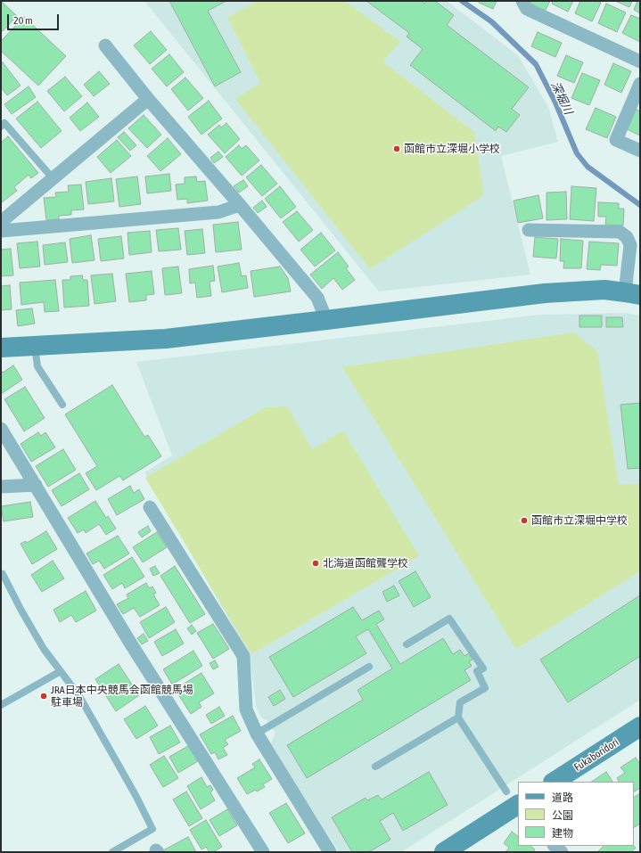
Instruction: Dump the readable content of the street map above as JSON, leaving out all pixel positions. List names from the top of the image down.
{
  "streets": {
    "street": ["Fukaboridori"]
  },
  "water": ["深堀川"],
  "places": [
    "函館市立深堀小学校",
    "函館市立深堀中学校",
    "北海道函館聾学校",
    "JRA日本中央競馬会函館競馬場 駐車場"
  ],
  "legend": ["道路", "公園", "建物"],
  "scale_bar": "20 m"
}
